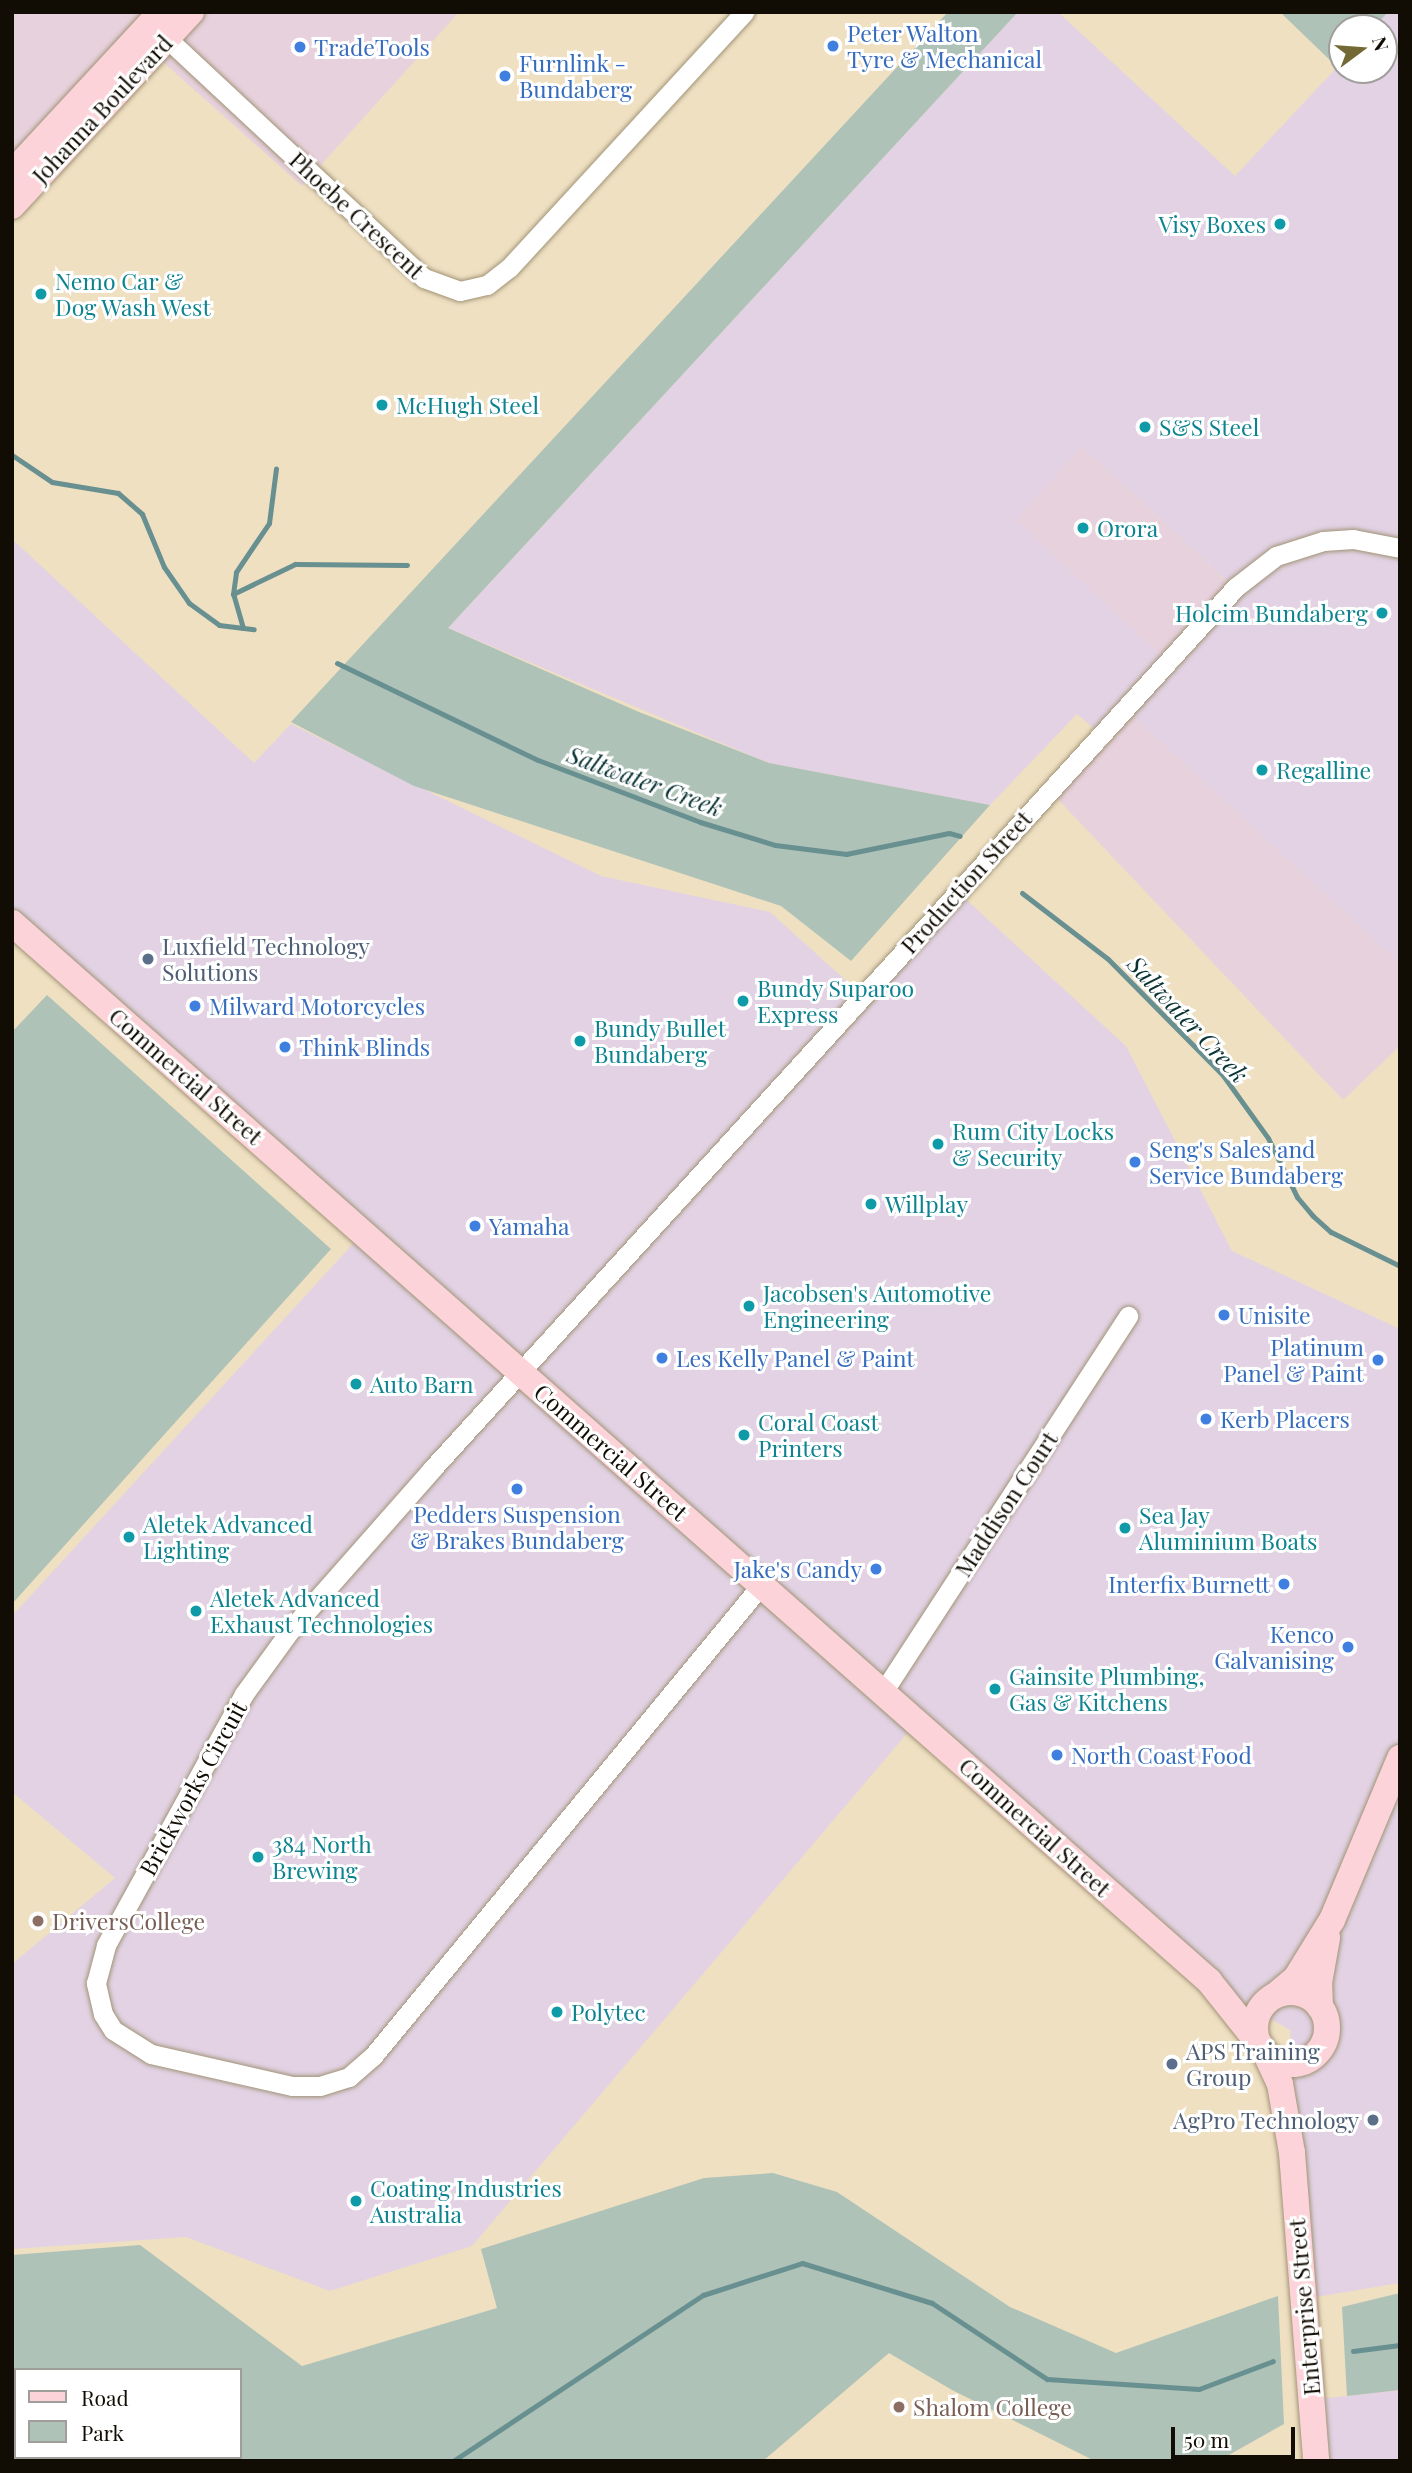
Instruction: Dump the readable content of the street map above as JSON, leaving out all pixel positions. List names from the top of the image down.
{
  "streets": {
    "street": [
      "Johanna Boulevard",
      "Phoebe Crescent",
      "Production Street",
      "Commercial Street",
      "Maddison Court",
      "Brickworks Circuit",
      "Enterprise Street"
    ]
  },
  "crossings": [
    ["Johanna Boulevard", "Phoebe Crescent"],
    ["Production Street", "Commercial Street"],
    ["Production Street", "Brickworks Circuit"],
    ["Commercial Street", "Maddison Court"],
    ["Commercial Street", "Brickworks Circuit"],
    ["Commercial Street", "Enterprise Street"]
  ],
  "water": ["Saltwater Creek"],
  "places": [
    "Peter Walton Tyre & Mechanical",
    "TradeTools",
    "Furnlink - Bundaberg",
    "Visy Boxes",
    "Nemo Car & Dog Wash West",
    "McHugh Steel",
    "S&S Steel",
    "Orora",
    "Holcim Bundaberg",
    "Regalline",
    "Luxfield Technology Solutions",
    "Bundy Suparoo Express",
    "Milward Motorcycles",
    "Bundy Bullet Bundaberg",
    "Think Blinds",
    "Rum City Locks & Security",
    "Seng's Sales and Service Bundaberg",
    "Willplay",
    "Yamaha",
    "Jacobsen's Automotive Engineering",
    "Unisite",
    "Les Kelly Panel & Paint",
    "Platinum Panel & Paint",
    "Auto Barn",
    "Kerb Placers",
    "Coral Coast Printers",
    "Pedders Suspension & Brakes Bundaberg",
    "Sea Jay Aluminium Boats",
    "Aletek Advanced Lighting",
    "Jake's Candy",
    "Interfix Burnett",
    "Aletek Advanced Exhaust Technologies",
    "Kenco Galvanising",
    "Gainsite Plumbing, Gas & Kitchens",
    "North Coast Food",
    "384 North Brewing",
    "DriversCollege",
    "Polytec",
    "APS Training Group",
    "AgPro Technology",
    "Coating Industries Australia",
    "Shalom College"
  ],
  "legend": ["Road", "Park"],
  "scale_bar": "50 m",
  "north": "right"
}
